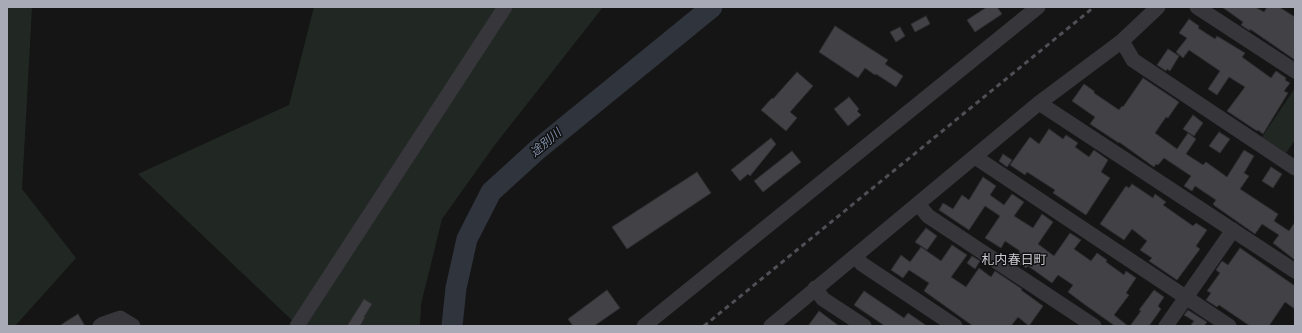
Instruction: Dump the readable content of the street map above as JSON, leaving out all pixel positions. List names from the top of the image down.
{
  "districts": ["札内春日町"],
  "water": ["途別川"]
}
